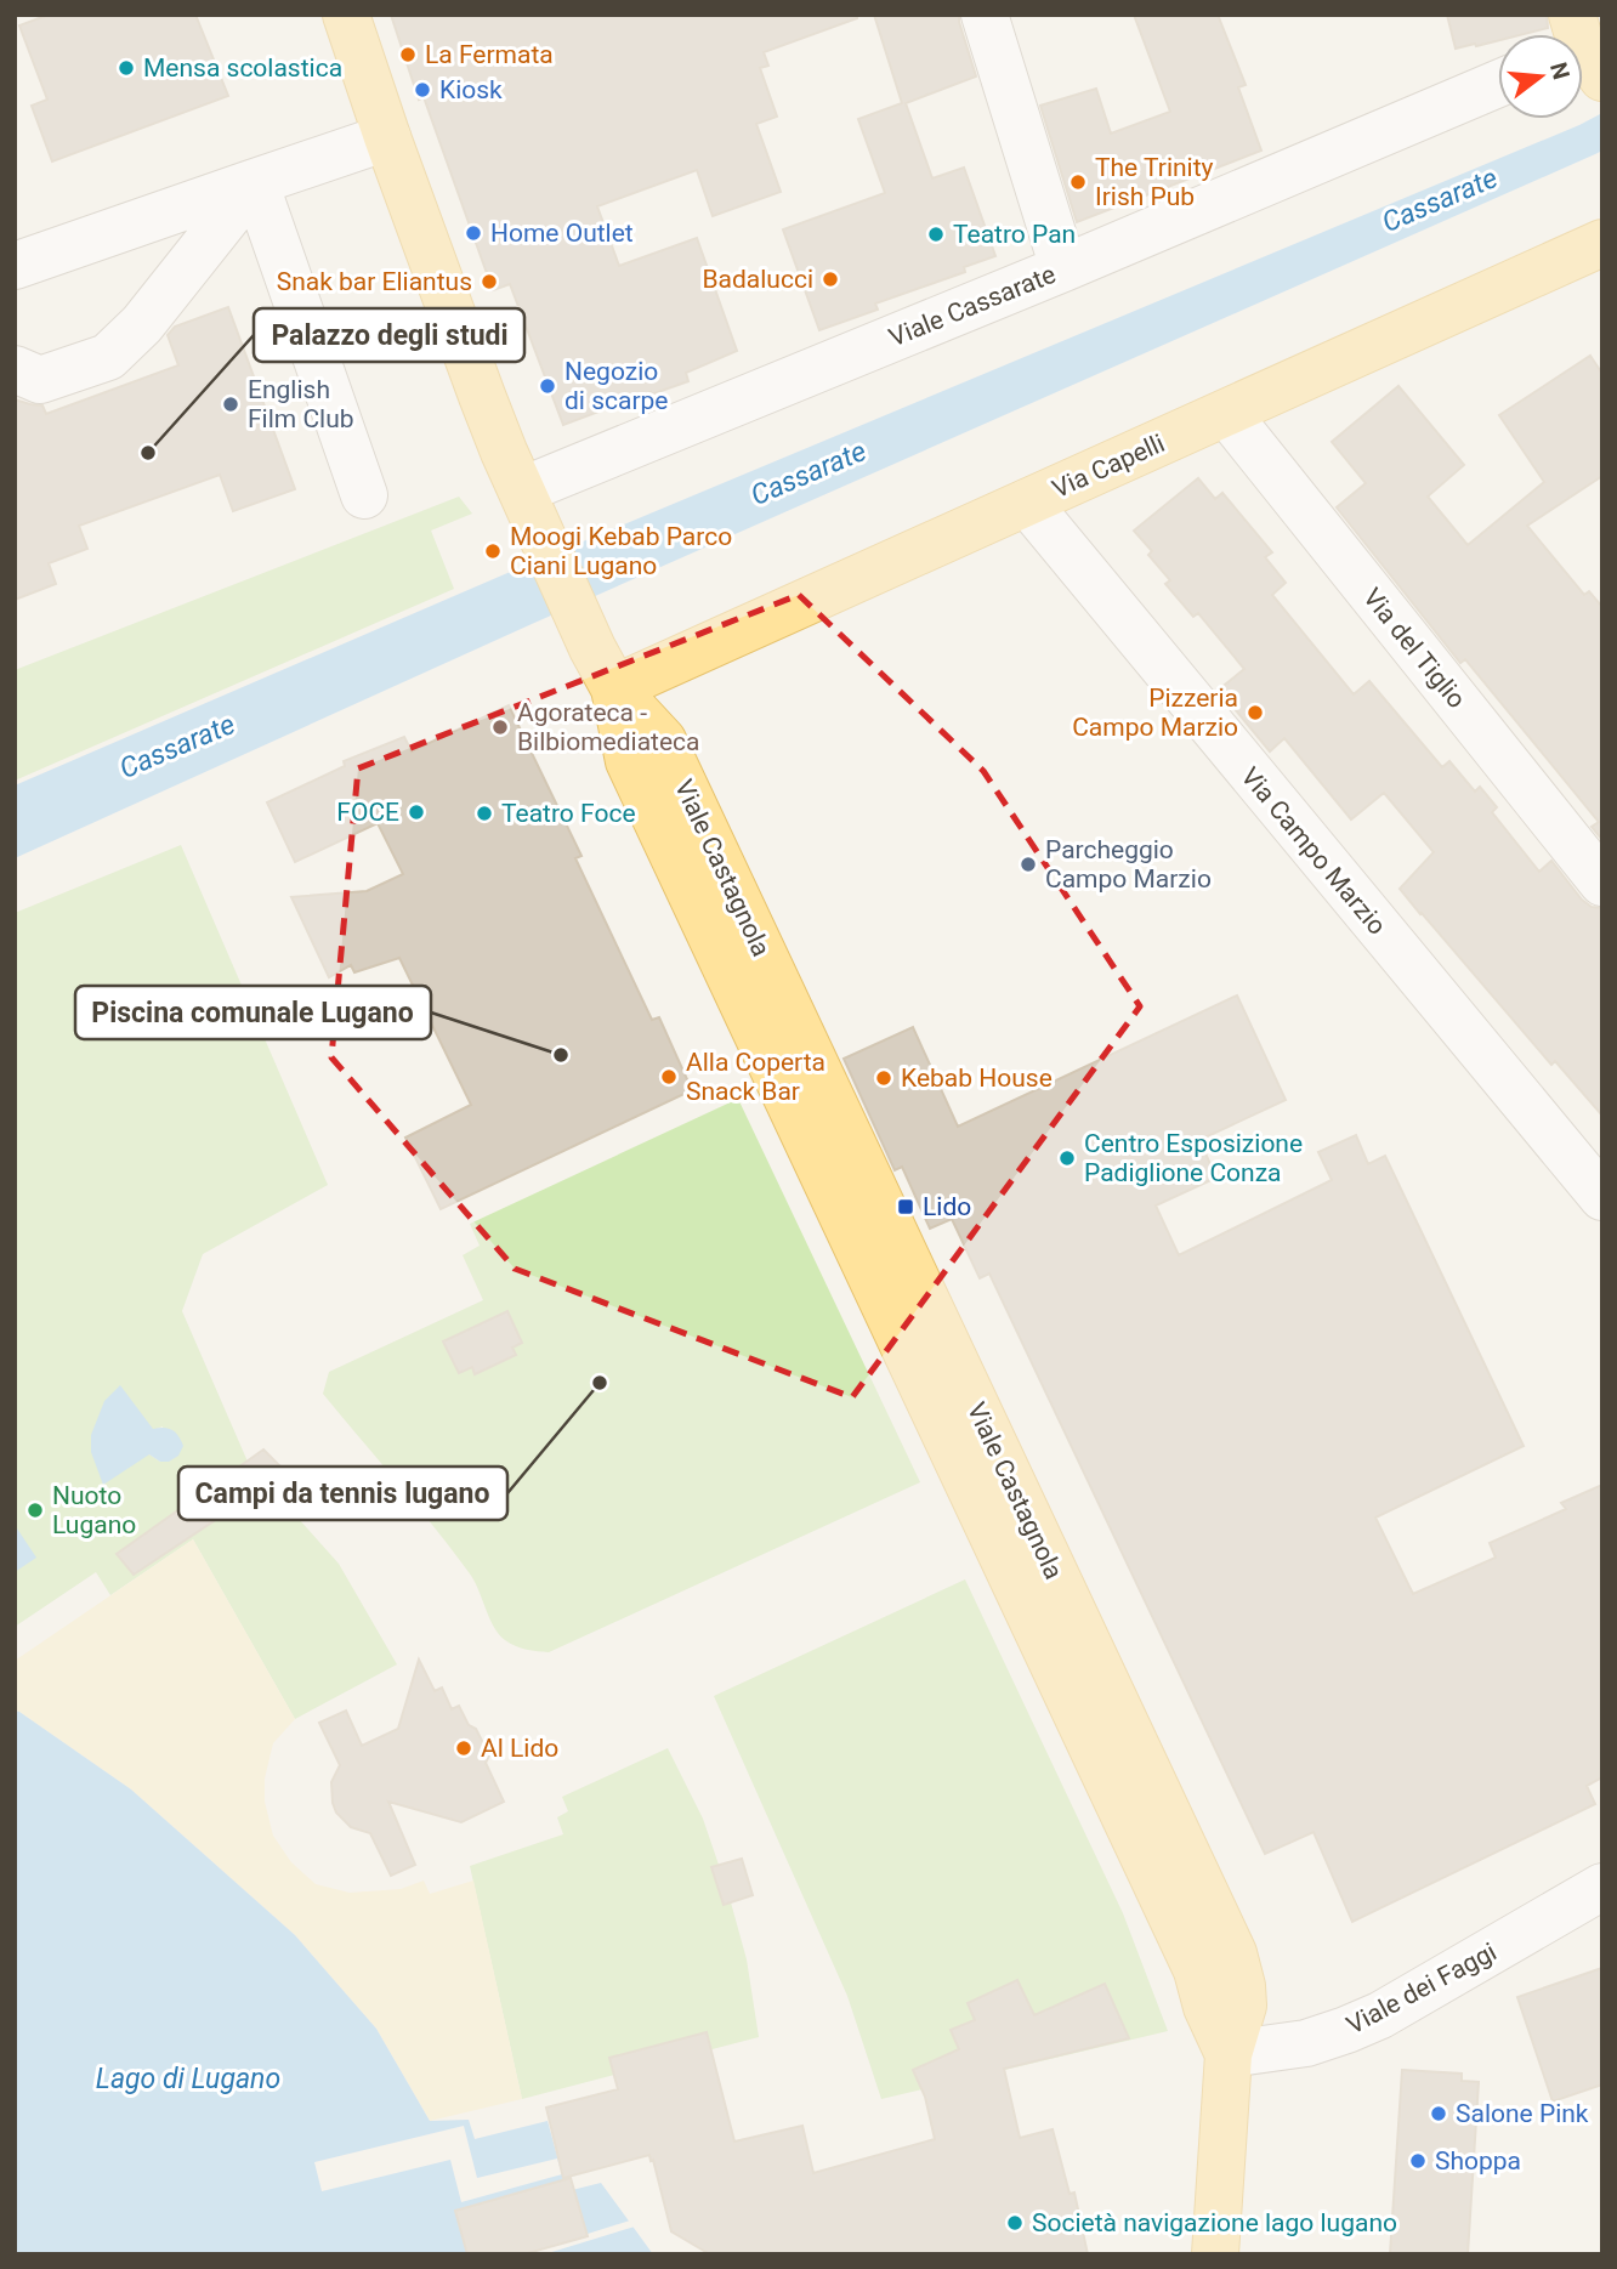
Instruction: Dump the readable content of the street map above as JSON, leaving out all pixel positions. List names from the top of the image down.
{
  "streets": {
    "main road": ["Via Capelli", "Viale Castagnola"],
    "street": [
      "Viale Cassarate",
      "Via del Tiglio",
      "Via Campo Marzio",
      "Viale dei Faggi"
    ]
  },
  "crossings": [
    ["Viale Cassarate", "Viale Castagnola"],
    ["Via Capelli", "Via del Tiglio"],
    ["Via Capelli", "Via Campo Marzio"],
    ["Via Capelli", "Viale Castagnola"],
    ["Viale Castagnola", "Viale dei Faggi"]
  ],
  "water": ["Cassarate", "Lago di Lugano"],
  "places": {
    "other": [
      "La Fermata",
      "Mensa scolastica",
      "Kiosk",
      "The Trinity Irish Pub",
      "Home Outlet",
      "Teatro Pan",
      "Badalucci",
      "Snak bar Eliantus",
      "Negozio di scarpe",
      "English Film Club",
      "Palazzo degli studi",
      "Moogi Kebab Parco Ciani Lugano",
      "Pizzeria Campo Marzio",
      "Agorateca - Bilbiomediateca",
      "FOCE",
      "Teatro Foce",
      "Parcheggio Campo Marzio",
      "Piscina comunale Lugano",
      "Alla Coperta Snack Bar",
      "Kebab House",
      "Centro Esposizione Padiglione Conza",
      "Campi da tennis lugano",
      "Nuoto Lugano",
      "Al Lido",
      "Salone Pink",
      "Shoppa",
      "Società navigazione lago lugano"
    ],
    "transit": ["Lido"]
  },
  "north": "right"
}
